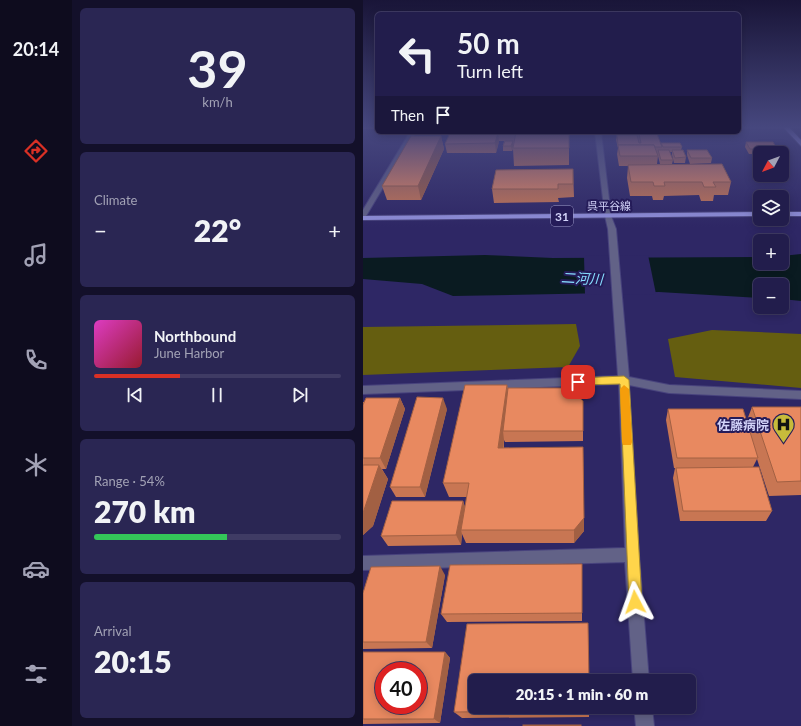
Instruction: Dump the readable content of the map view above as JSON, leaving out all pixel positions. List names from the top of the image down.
{
  "streets": {
    "main road": ["呉平谷線", "31"]
  },
  "water": ["二河川"],
  "places": {
    "hospital": ["佐藤病院"]
  },
  "north": "bottom left",
  "page": {
    "tabs": "20:14",
    "tile": [
      ["39", "km/h"],
      "Climate",
      ["Range · 54%", "270 km"],
      ["Arrival", "20:15"]
    ],
    "turn": ["50 m", "Turn left"],
    "then": "Then",
    "map_buttons": ["+", "−"],
    "heat": ["−", "22°", "+"],
    "song": ["Northbound", "June Harbor"],
    "limit": "40",
    "trip": "20:15 · 1 min · 60 m"
  }
}
